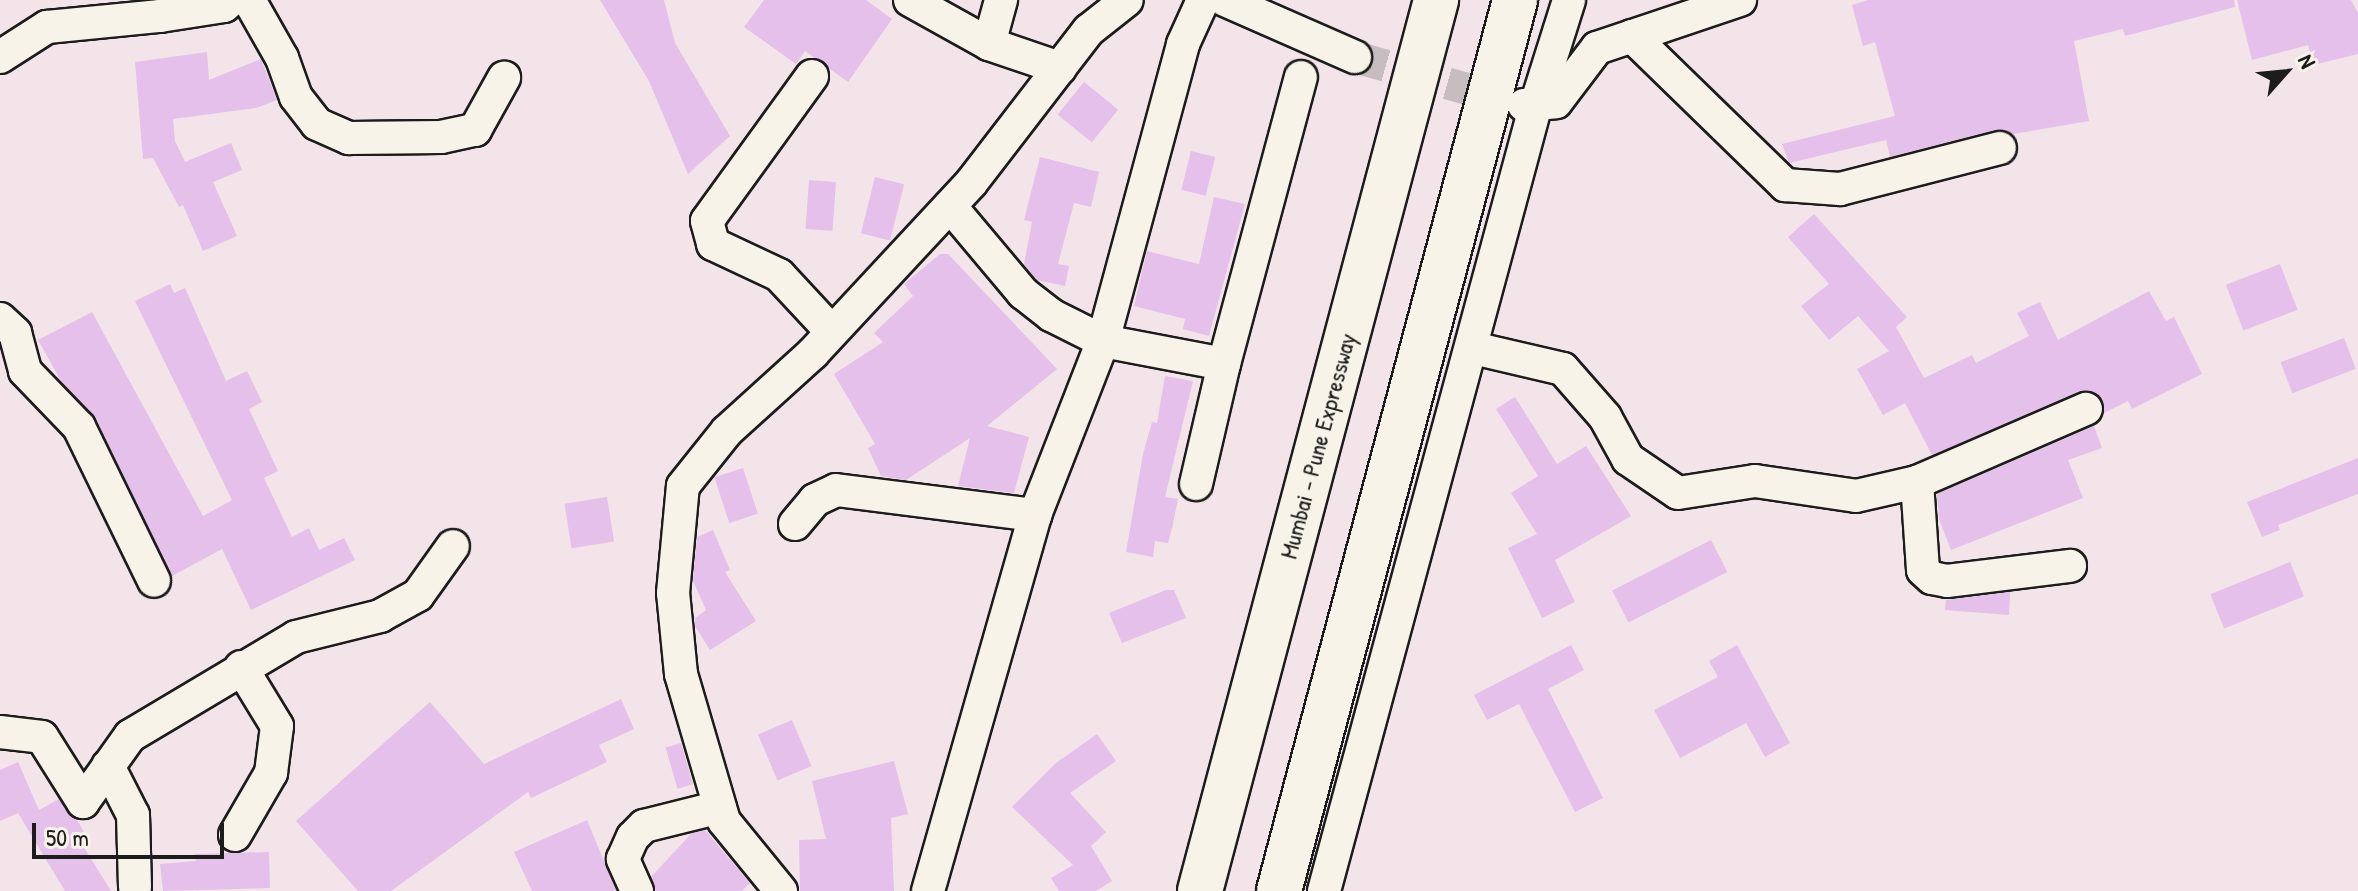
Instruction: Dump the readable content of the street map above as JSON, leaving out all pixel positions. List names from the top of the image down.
{
  "streets": {
    "highway": ["Mumbai - Pune Expressway"]
  },
  "scale_bar": "50 m",
  "north": "top right"
}
